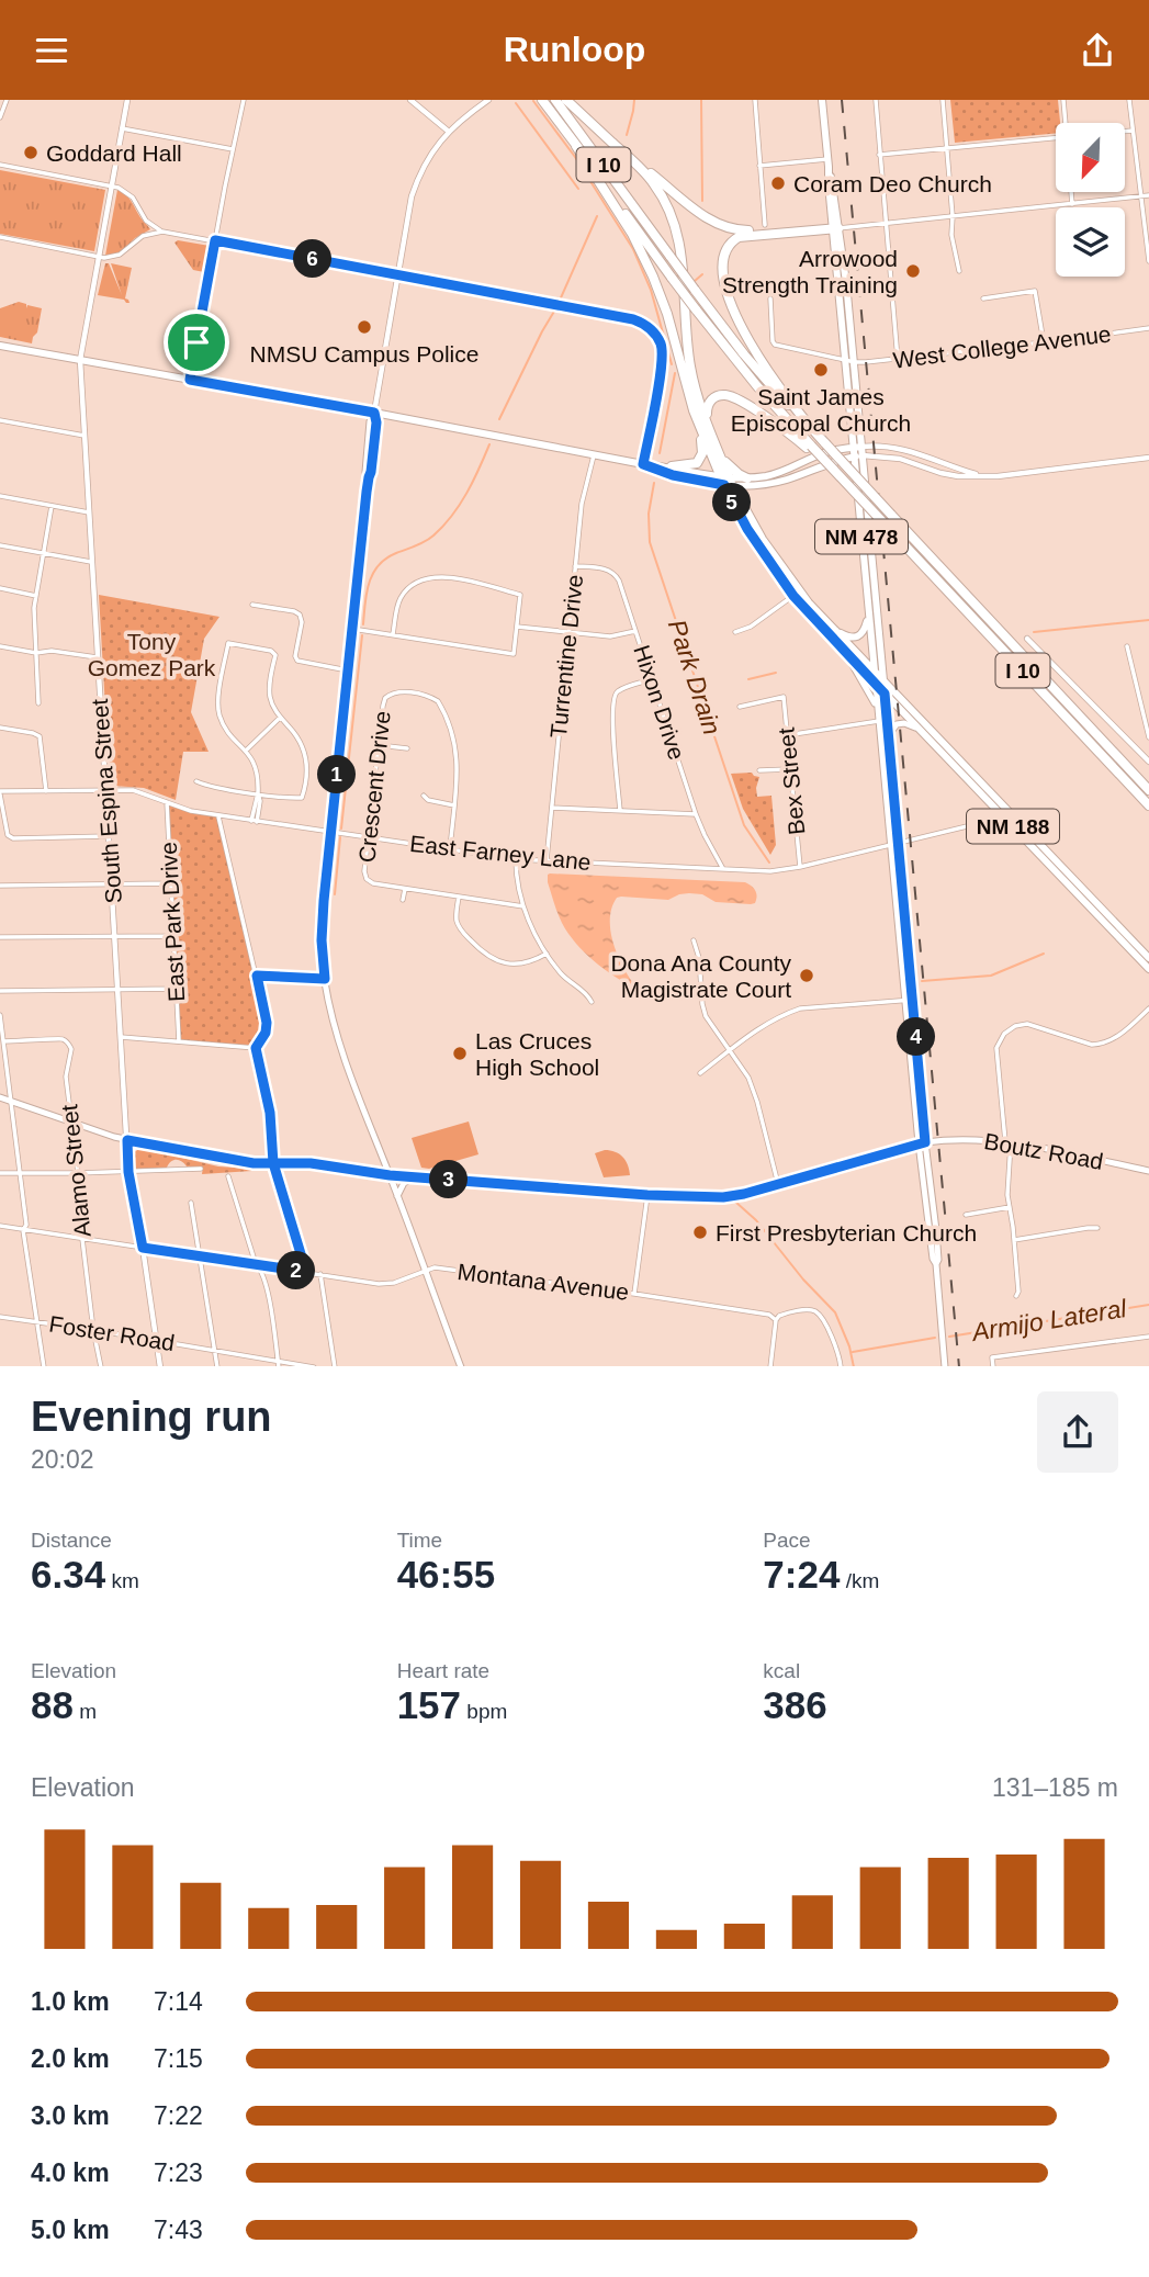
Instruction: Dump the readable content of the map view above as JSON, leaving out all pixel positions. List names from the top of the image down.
{
  "streets": {
    "highway": ["I 10"],
    "main road": ["NM 478", "NM 188", "Boutz Road"],
    "street": [
      "West College Avenue",
      "Turrentine Drive",
      "Hixon Drive",
      "Bex Street",
      "Crescent Drive",
      "South Espina Street",
      "East Farney Lane",
      "East Park Drive",
      "Alamo Street",
      "Montana Avenue",
      "Foster Road"
    ]
  },
  "crossings": [
    ["West College Avenue", "NM 478"],
    ["NM 478", "NM 188"],
    ["NM 478", "East Farney Lane"],
    ["NM 478", "Boutz Road"],
    ["Turrentine Drive", "Hixon Drive"],
    ["Turrentine Drive", "East Farney Lane"],
    ["Hixon Drive", "East Farney Lane"],
    ["Bex Street", "East Farney Lane"],
    ["Crescent Drive", "East Farney Lane"],
    ["South Espina Street", "East Farney Lane"],
    ["South Espina Street", "Boutz Road"],
    ["South Espina Street", "Montana Avenue"],
    ["South Espina Street", "Foster Road"],
    ["NM 188", "East Farney Lane"],
    ["East Farney Lane", "East Park Drive"],
    ["Boutz Road", "Alamo Street"],
    ["Alamo Street", "Montana Avenue"],
    ["Alamo Street", "Foster Road"]
  ],
  "water": ["Park Drain", "Armijo Lateral"],
  "parks": ["Tony Gomez Park"],
  "places": [
    "Goddard Hall",
    "Coram Deo Church",
    "Arrowood Strength Training",
    "NMSU Campus Police",
    "Saint James Episcopal Church",
    "Dona Ana County Magistrate Court",
    "Las Cruces High School",
    "First Presbyterian Church"
  ],
  "north": "bottom left",
  "page": {
    "header": "Runloop",
    "pins": [
      "6",
      "5",
      "1",
      "4",
      "3",
      "2"
    ],
    "heading": ["Evening run", "20:02"],
    "stats": [
      ["Distance", "6.34 km"],
      ["Time", "46:55"],
      ["Pace", "7:24 /km"],
      ["Elevation", "88 m"],
      ["Heart rate", "157 bpm"],
      ["kcal", "386"]
    ],
    "chart": ["Elevation", "131–185 m"],
    "list": [
      {
        "name": "1.0 km",
        "note": "7:14"
      },
      {
        "name": "2.0 km",
        "note": "7:15"
      },
      {
        "name": "3.0 km",
        "note": "7:22"
      },
      {
        "name": "4.0 km",
        "note": "7:23"
      },
      {
        "name": "5.0 km",
        "note": "7:43"
      }
    ]
  }
}
